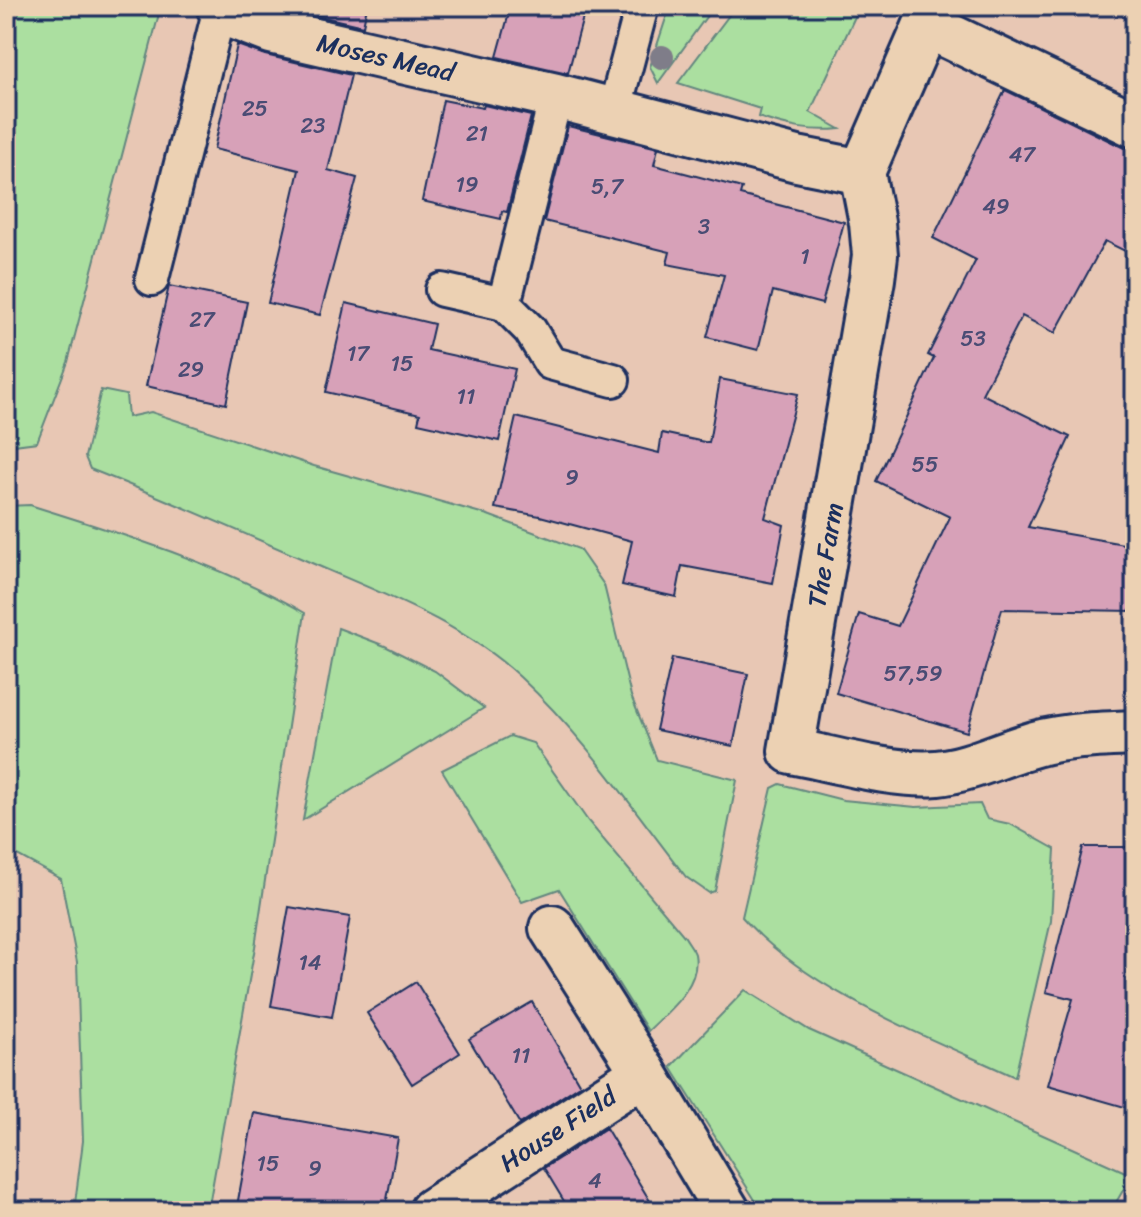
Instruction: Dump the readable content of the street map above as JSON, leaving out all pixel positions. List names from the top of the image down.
{
  "streets": {
    "street": ["Moses Mead", "The Farm", "House Field"]
  },
  "crossings": [
    ["Moses Mead", "The Farm"]
  ],
  "house_numbers": [
    "25",
    "23",
    "21",
    "47",
    "19",
    "5,7",
    "49",
    "3",
    "1",
    "27",
    "53",
    "17",
    "15",
    "29",
    "11",
    "55",
    "9",
    "57,59",
    "14",
    "11",
    "15",
    "9",
    "4"
  ]
}
